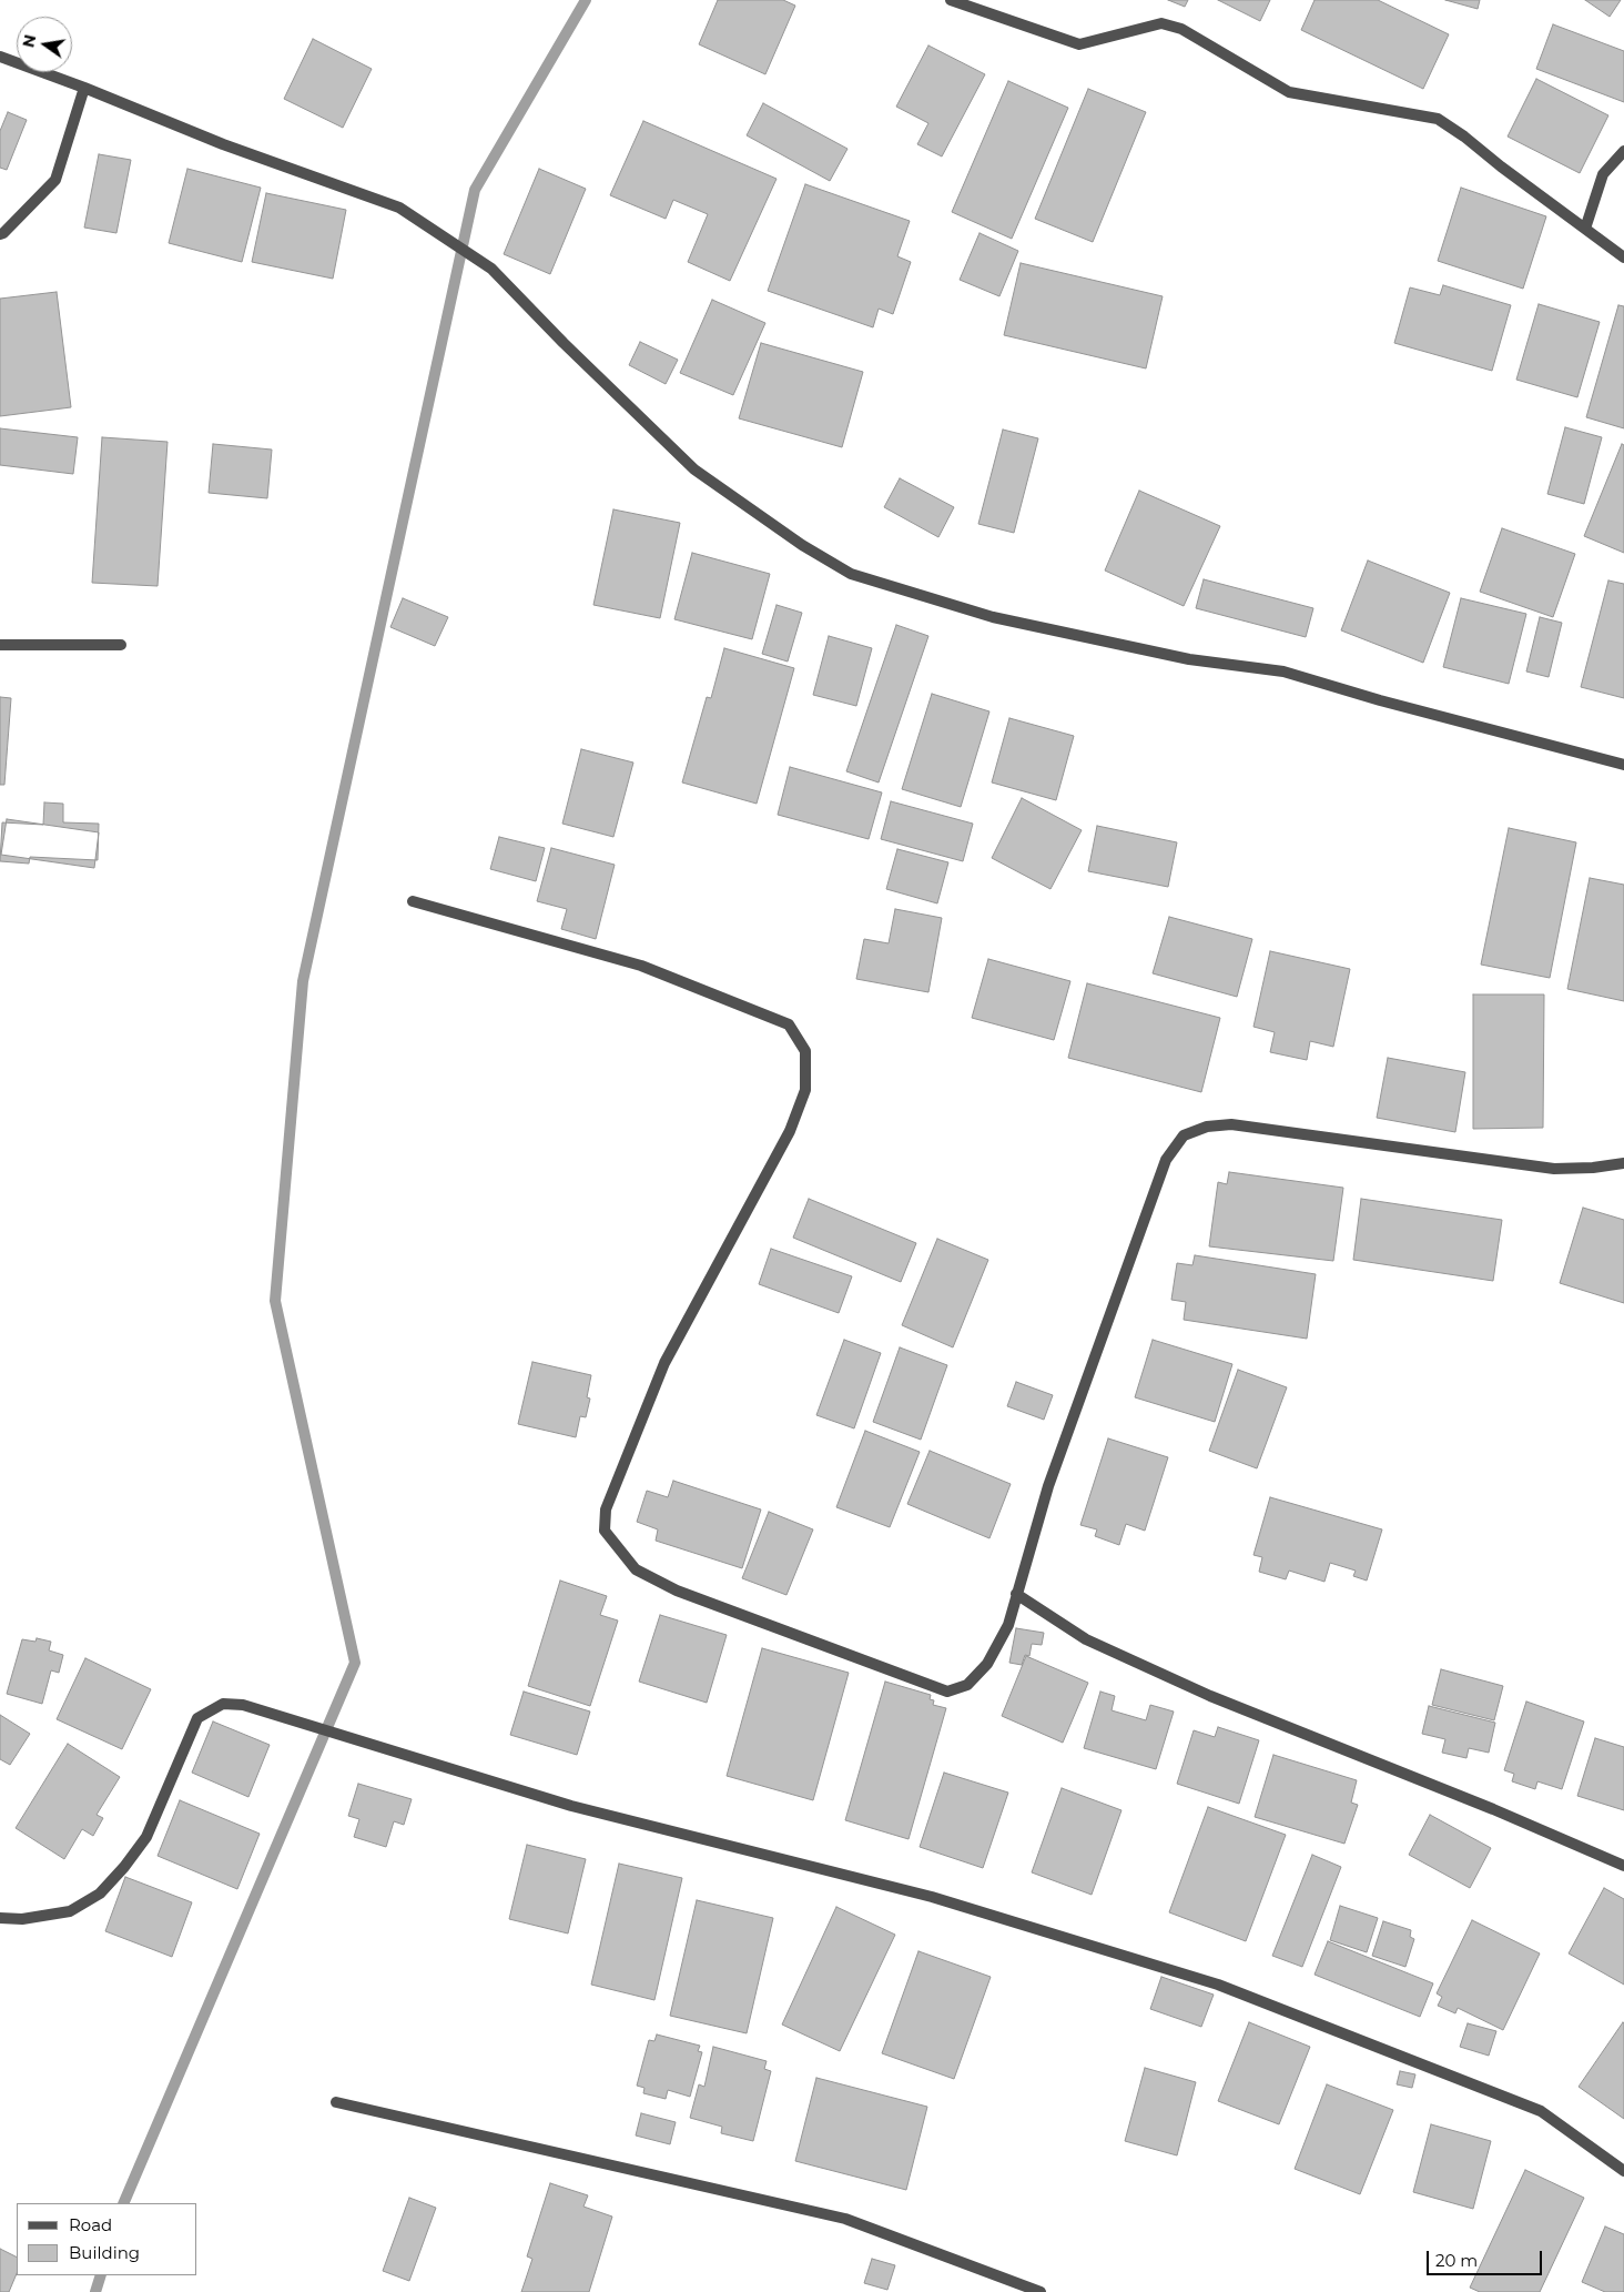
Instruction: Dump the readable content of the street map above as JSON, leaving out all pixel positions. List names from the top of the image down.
{
  "legend": ["Road", "Building"],
  "scale_bar": "20 m",
  "north": "left"
}
